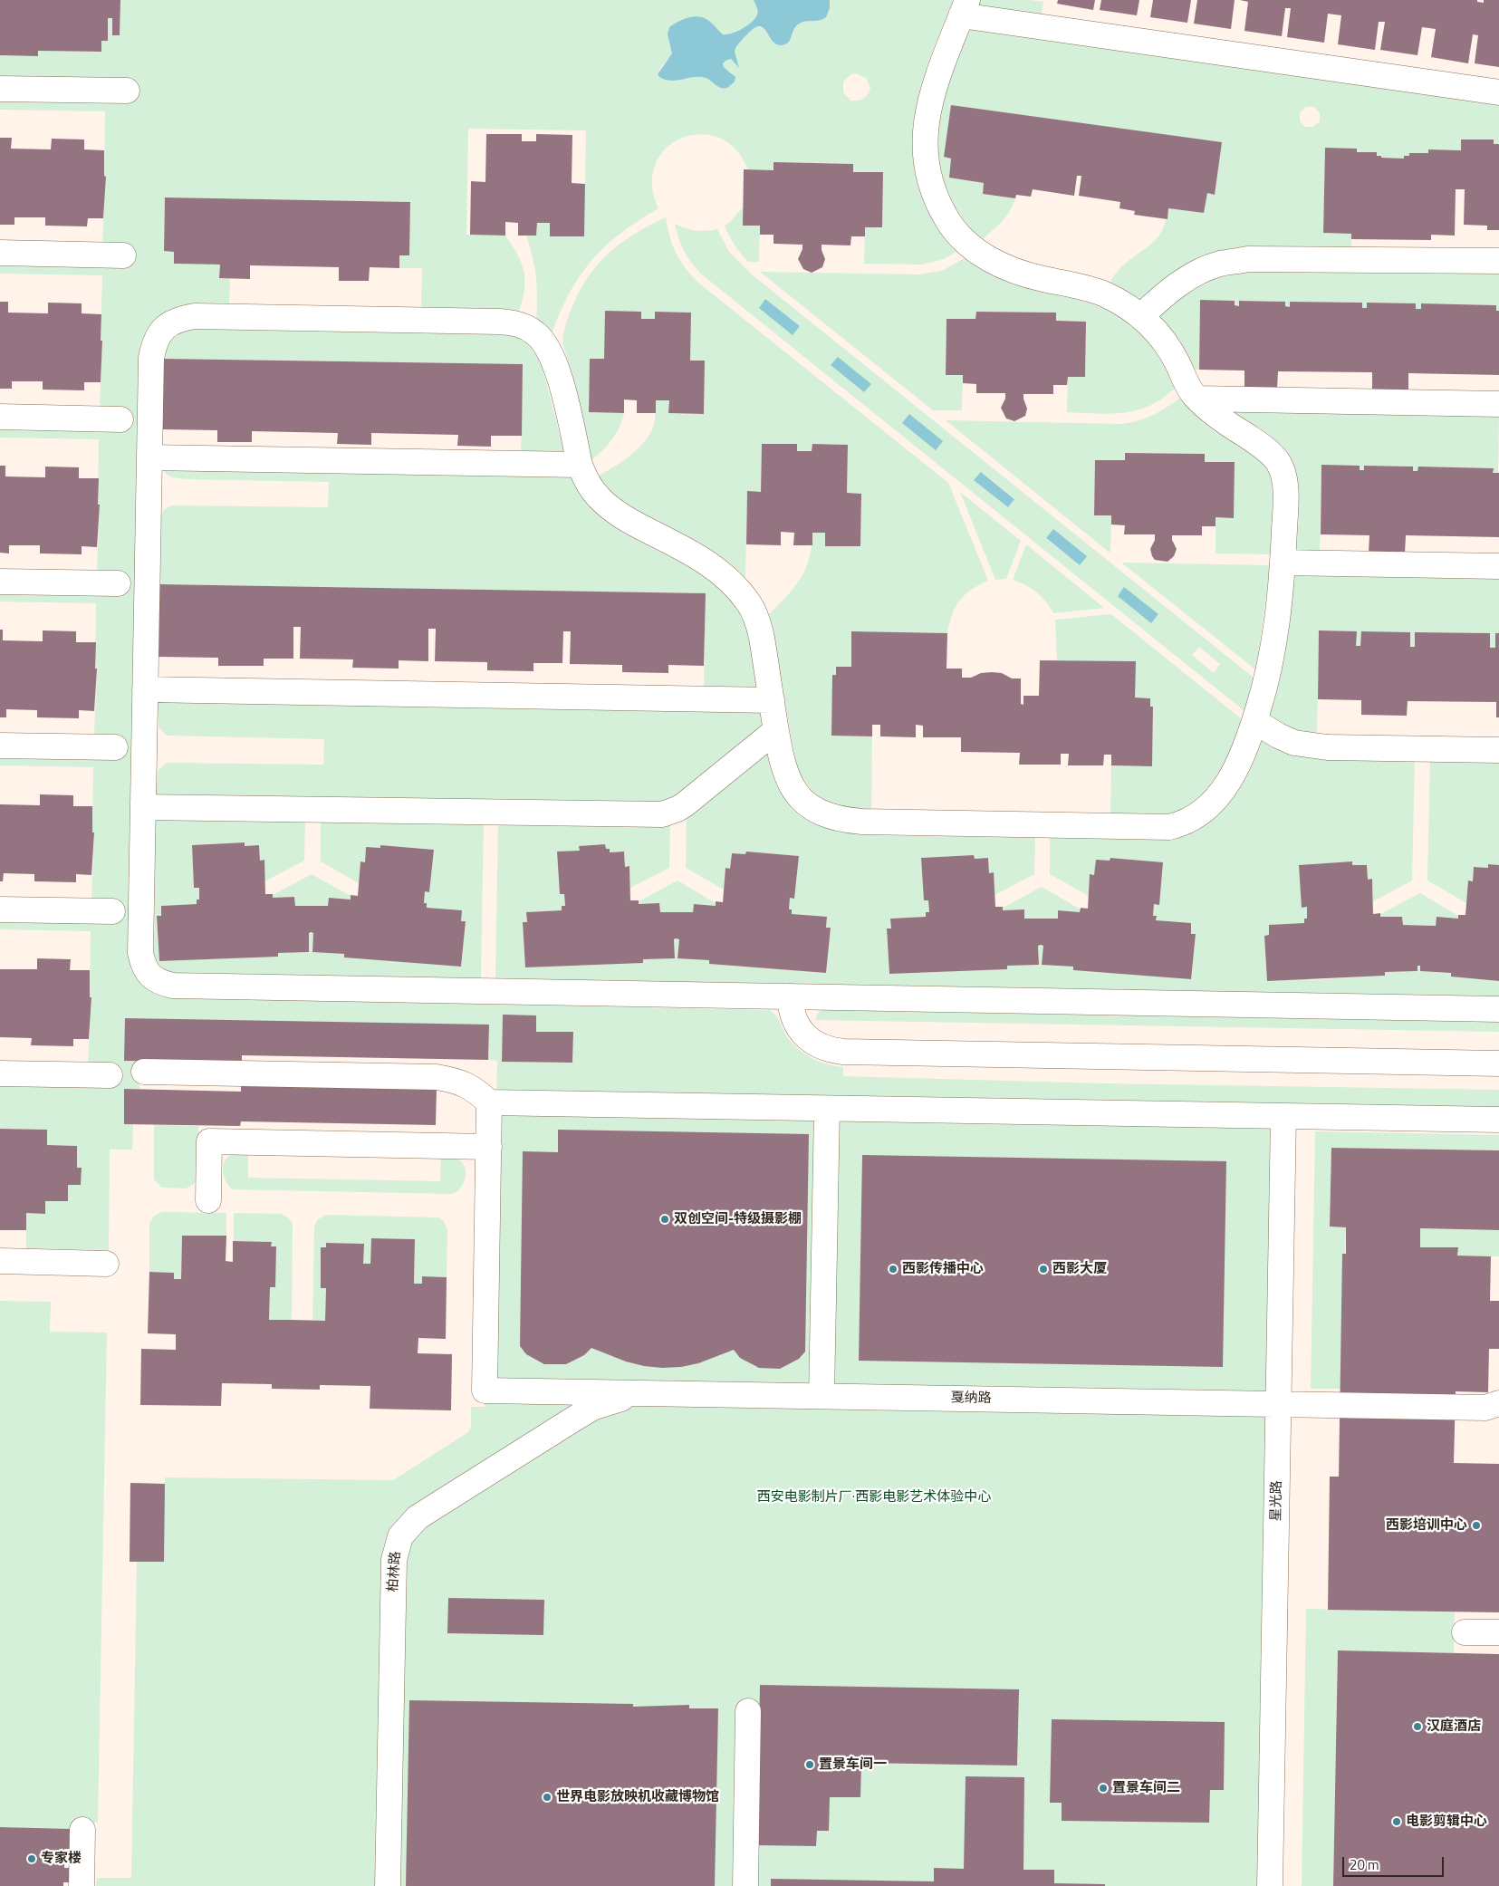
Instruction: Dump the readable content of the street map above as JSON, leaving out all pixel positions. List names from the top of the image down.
{
  "streets": {
    "street": ["戛纳路", "星光路", "柏林路"]
  },
  "crossings": [
    ["戛纳路", "星光路"],
    ["戛纳路", "柏林路"]
  ],
  "parks": ["西安电影制片厂·西影电影艺术体验中心"],
  "places": [
    "双创空间-特级摄影棚",
    "西影传播中心",
    "西影大厦",
    "西影培训中心",
    "汉庭酒店",
    "置景车间一",
    "置景车间二",
    "世界电影放映机收藏博物馆",
    "电影剪辑中心",
    "专家楼"
  ],
  "scale_bar": "20 m"
}
